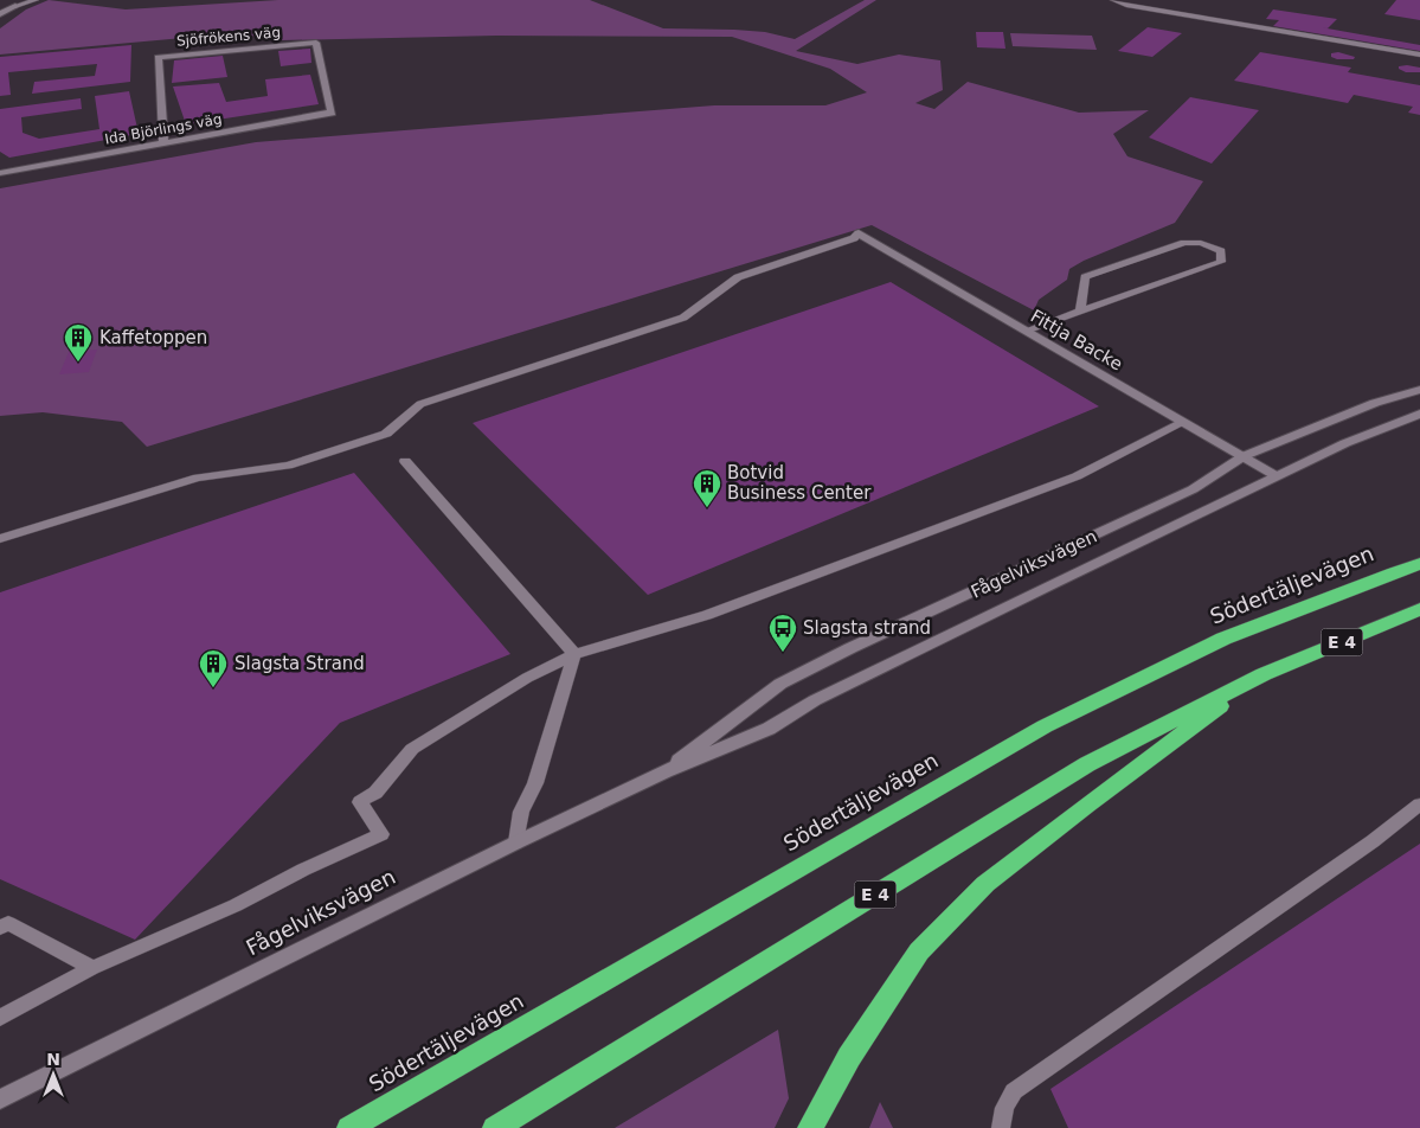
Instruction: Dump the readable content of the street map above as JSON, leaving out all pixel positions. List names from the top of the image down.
{
  "streets": {
    "highway": ["Södertäljevägen", "E 4"],
    "main road": [
      "Sjöfrökens väg",
      "Ida Björlings väg",
      "Fittja Backe",
      "Fågelviksvägen"
    ]
  },
  "crossings": [
    ["Sjöfrökens väg", "Ida Björlings väg"],
    ["Fittja Backe", "Fågelviksvägen"]
  ],
  "places": {
    "building": ["Kaffetoppen", "Botvid Business Center", "Slagsta Strand"],
    "bus stop": ["Slagsta strand"]
  },
  "north": "top"
}
